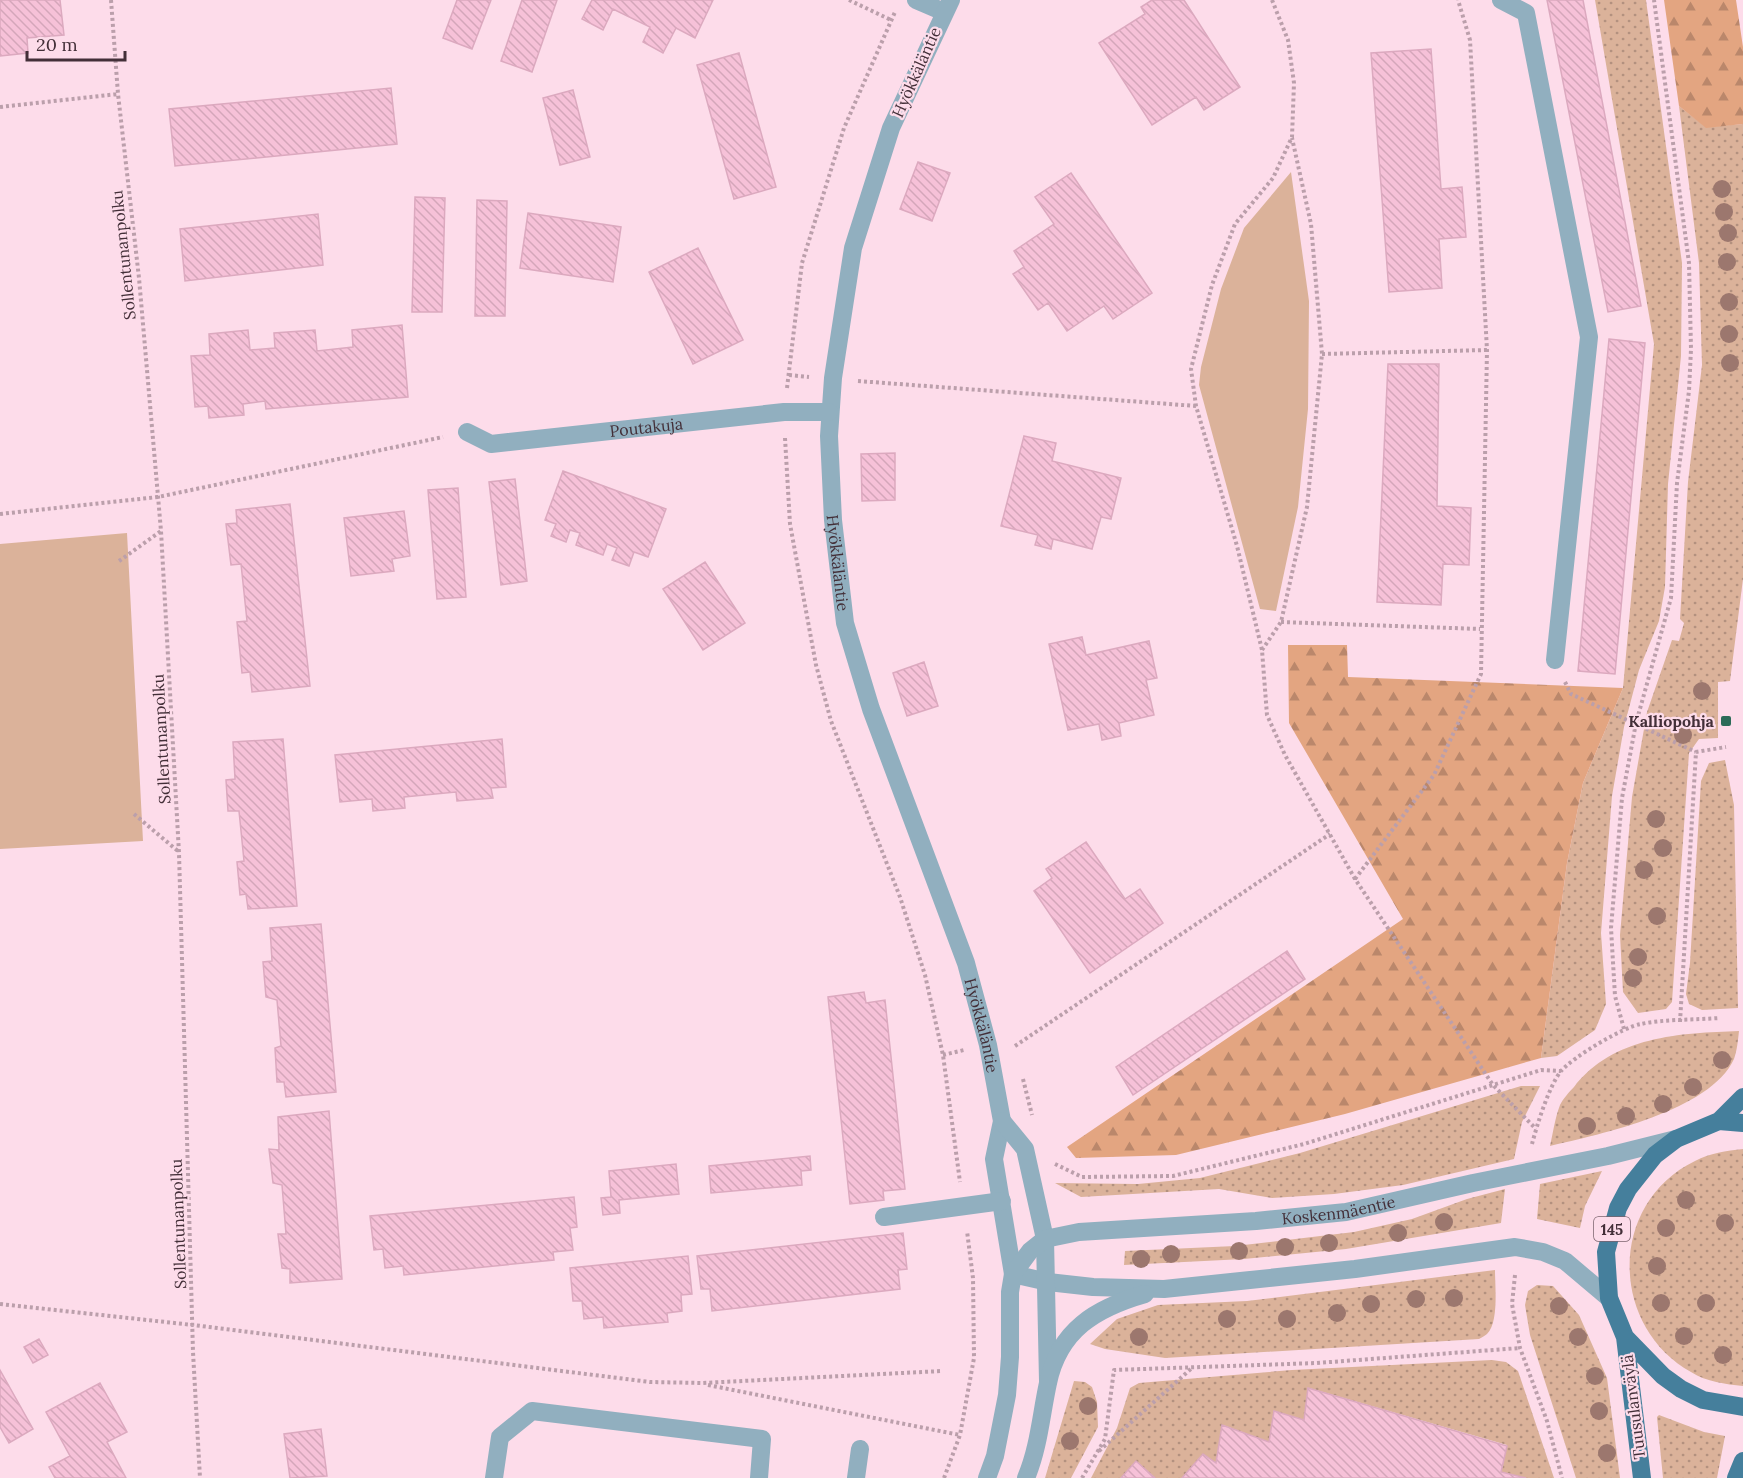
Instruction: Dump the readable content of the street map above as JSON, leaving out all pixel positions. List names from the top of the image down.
{
  "streets": {
    "main road": ["145", "Tuusulanväylä"],
    "street": ["Hyökkäläntie", "Poutakuja", "Koskenmäentie"],
    "path": ["Sollentunanpolku"]
  },
  "crossings": [
    ["Hyökkäläntie", "Poutakuja"],
    ["Hyökkäläntie", "Koskenmäentie"],
    ["Koskenmäentie", "145"],
    ["145", "Tuusulanväylä"]
  ],
  "places": {
    "transit": ["Kalliopohja"]
  },
  "scale_bar": "20 m"
}
